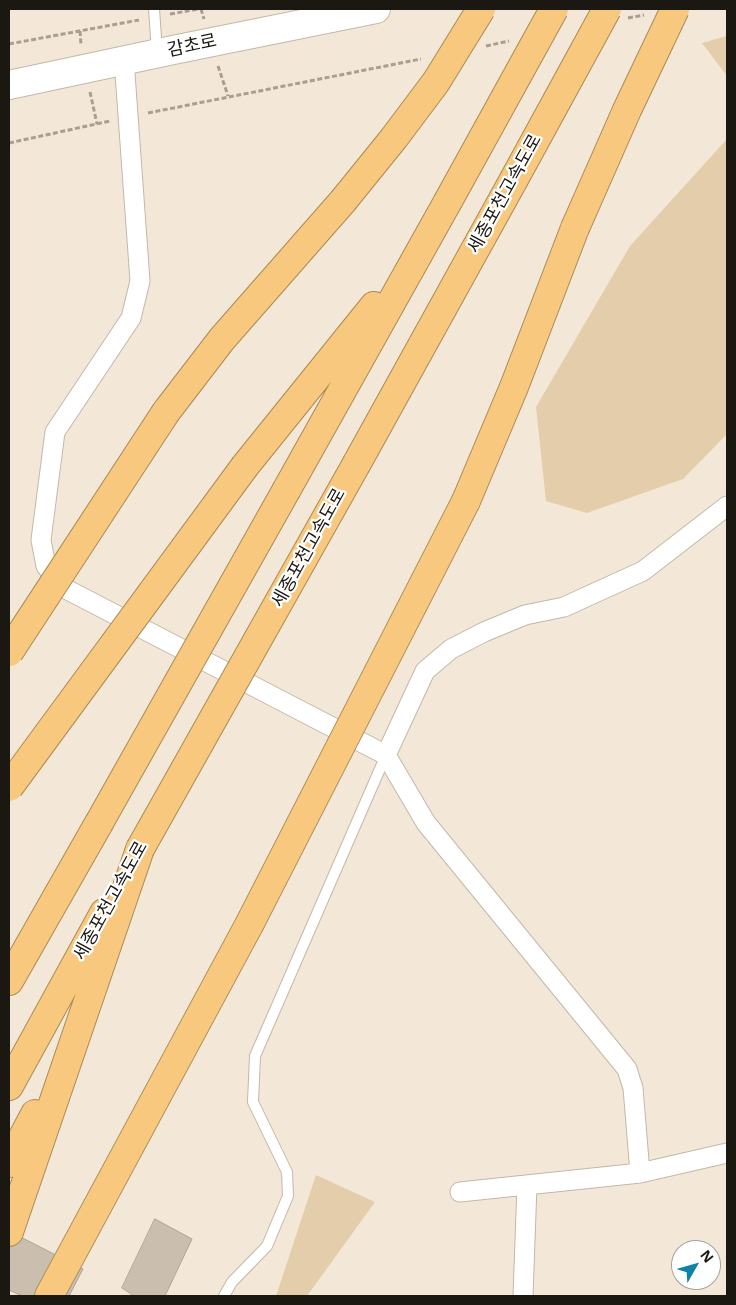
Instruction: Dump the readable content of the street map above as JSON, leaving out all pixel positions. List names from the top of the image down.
{
  "streets": {
    "highway": ["세종포천고속도로"],
    "main road": ["감초로"]
  },
  "north": "top right"
}
